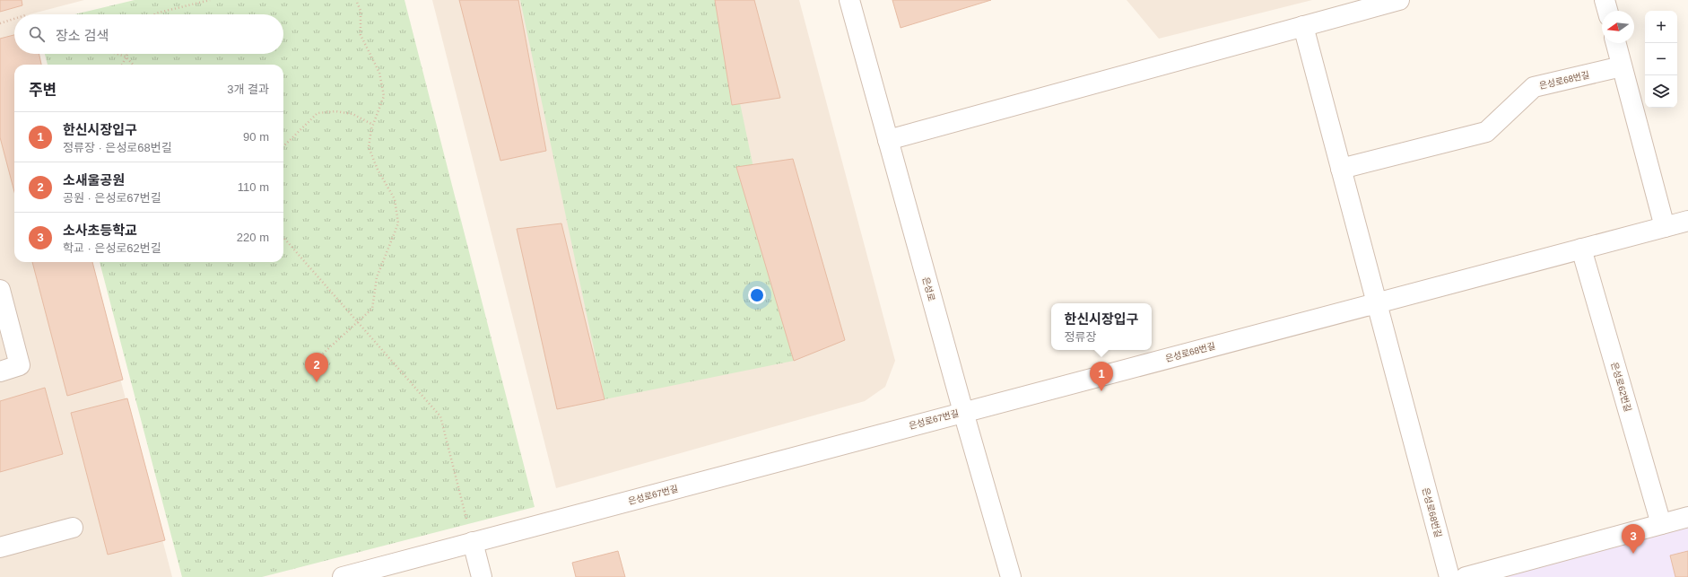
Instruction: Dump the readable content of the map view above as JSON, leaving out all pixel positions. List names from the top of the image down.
{
  "streets": {
    "street": [
      "은성로68번길",
      "은성로",
      "은성로62번길",
      "은성로67번길"
    ]
  },
  "crossings": [
    ["은성로68번길", "은성로"],
    ["은성로68번길", "은성로62번길"],
    ["은성로68번길", "은성로67번길"],
    ["은성로", "은성로67번길"]
  ],
  "north": "left",
  "page": {
    "map_buttons": ["+", "−"],
    "search": "장소 검색",
    "heading": ["주변", "3개 결과"],
    "list": [
      {
        "mark": "1",
        "name": "한신시장입구",
        "note": "정류장 · 은성로68번길",
        "value": "90 m"
      },
      {
        "mark": "2",
        "name": "소새울공원",
        "note": "공원 · 은성로67번길",
        "value": "110 m"
      },
      {
        "mark": "3",
        "name": "소사초등학교",
        "note": "학교 · 은성로62번길",
        "value": "220 m"
      }
    ],
    "popup": ["한신시장입구", "정류장"],
    "pins": ["2", "1", "3"]
  }
}
